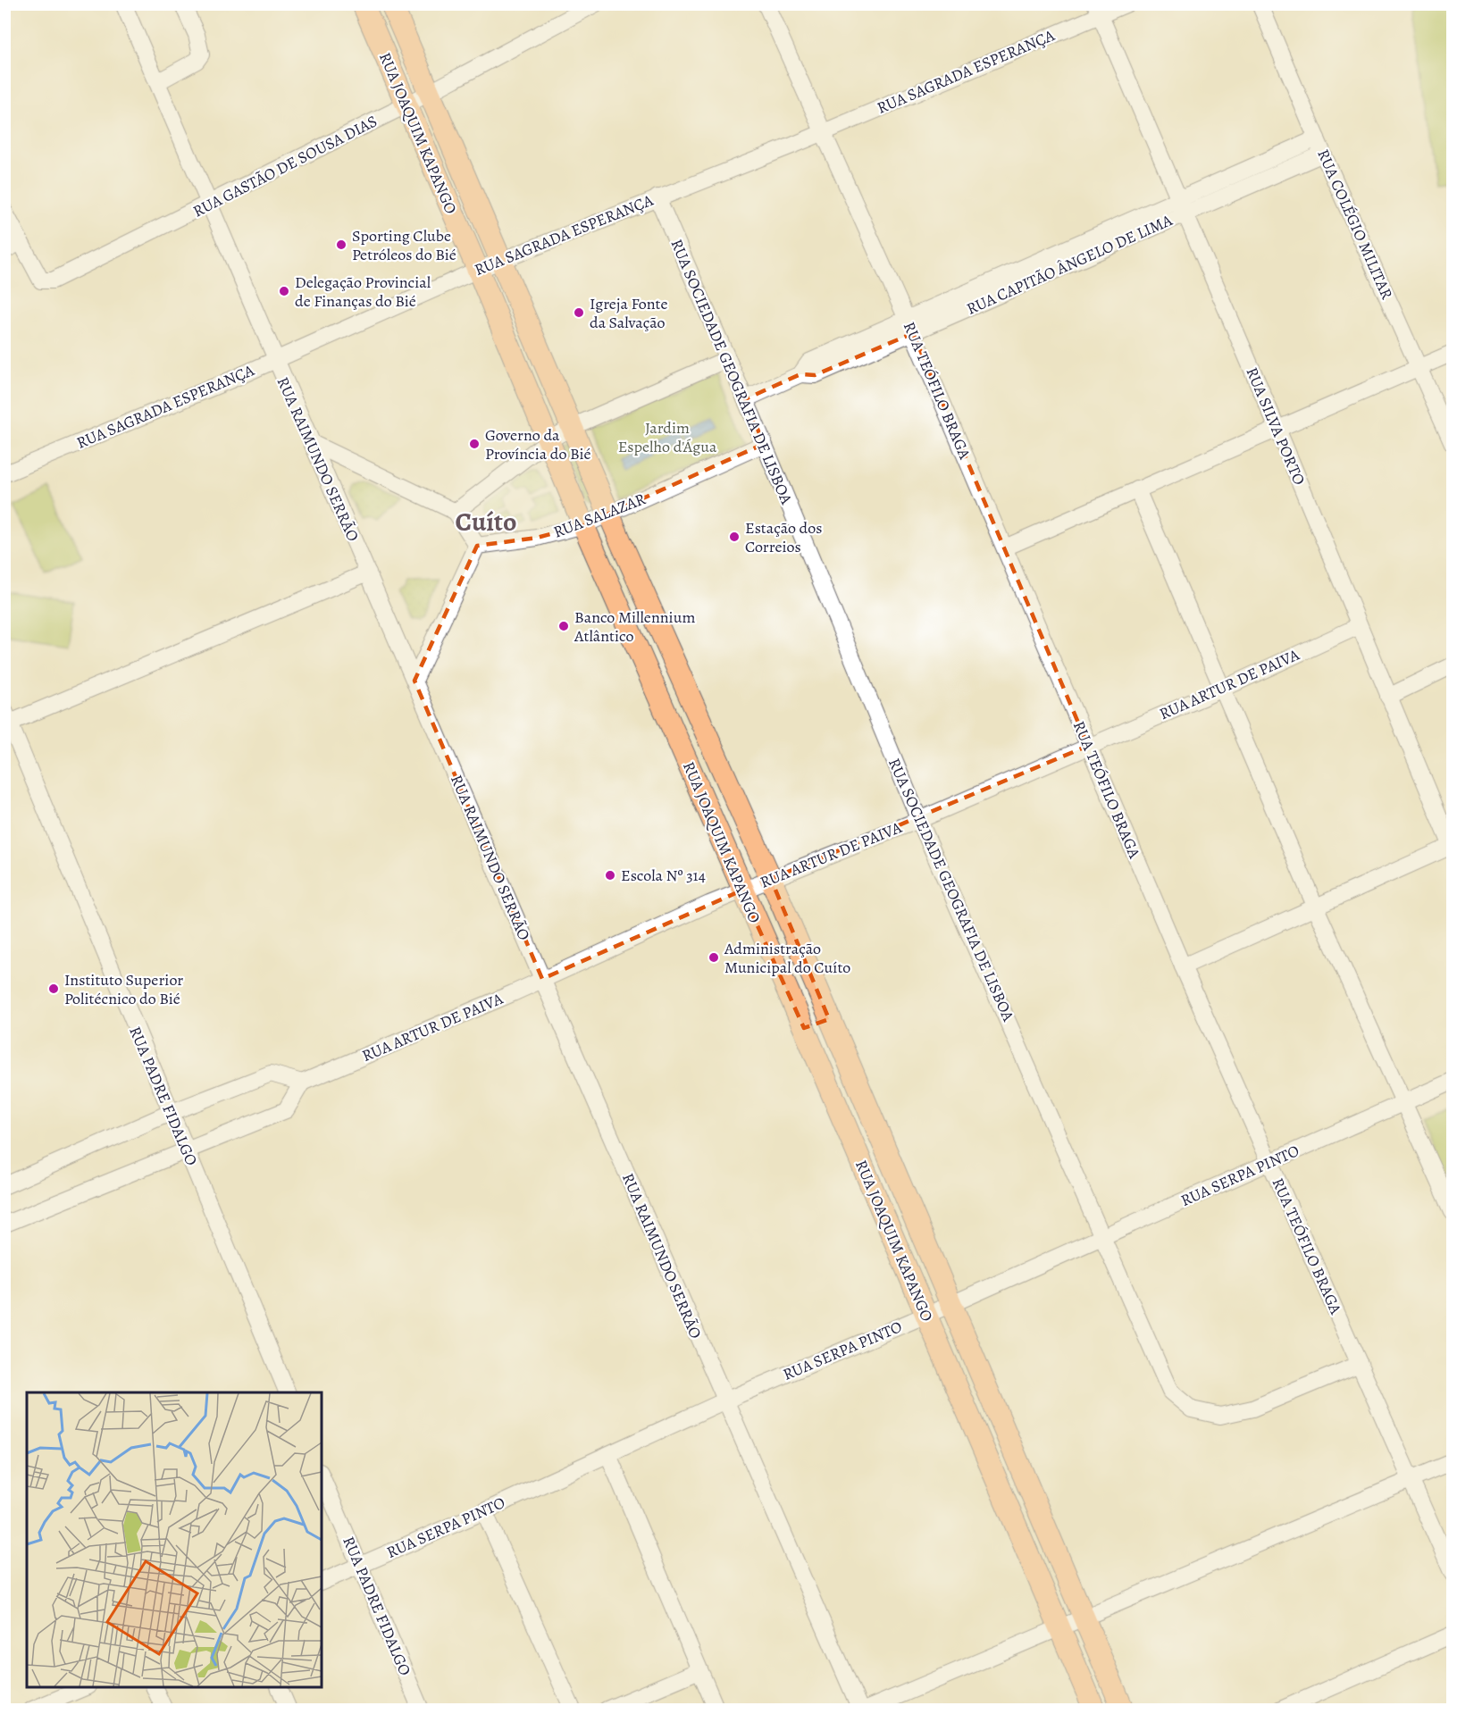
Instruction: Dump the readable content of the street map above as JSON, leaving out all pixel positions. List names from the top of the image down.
{
  "streets": {
    "main road": ["RUA JOAQUIM KAPANGO"],
    "street": [
      "RUA SAGRADA ESPERANÇA",
      "RUA GASTÃO DE SOUSA DIAS",
      "RUA COLÉGIO MILITAR",
      "RUA CAPITÃO ÂNGELO DE LIMA",
      "RUA SOCIEDADE GEOGRAFIA DE LISBOA",
      "RUA TEÓFILO BRAGA",
      "RUA SILVA PORTO",
      "RUA RAIMUNDO SERRÃO",
      "RUA SALAZAR",
      "RUA ARTUR DE PAIVA",
      "RUA PADRE FIDALGO",
      "RUA SERPA PINTO"
    ]
  },
  "crossings": [
    ["RUA SAGRADA ESPERANÇA", "RUA JOAQUIM KAPANGO"],
    ["RUA SAGRADA ESPERANÇA", "RUA SOCIEDADE GEOGRAFIA DE LISBOA"],
    ["RUA SAGRADA ESPERANÇA", "RUA TEÓFILO BRAGA"],
    ["RUA SAGRADA ESPERANÇA", "RUA SILVA PORTO"],
    ["RUA SAGRADA ESPERANÇA", "RUA RAIMUNDO SERRÃO"],
    ["RUA JOAQUIM KAPANGO", "RUA GASTÃO DE SOUSA DIAS"],
    ["RUA JOAQUIM KAPANGO", "RUA SALAZAR"],
    ["RUA JOAQUIM KAPANGO", "RUA ARTUR DE PAIVA"],
    ["RUA JOAQUIM KAPANGO", "RUA SERPA PINTO"],
    ["RUA GASTÃO DE SOUSA DIAS", "RUA RAIMUNDO SERRÃO"],
    ["RUA COLÉGIO MILITAR", "RUA CAPITÃO ÂNGELO DE LIMA"],
    ["RUA CAPITÃO ÂNGELO DE LIMA", "RUA SOCIEDADE GEOGRAFIA DE LISBOA"],
    ["RUA CAPITÃO ÂNGELO DE LIMA", "RUA TEÓFILO BRAGA"],
    ["RUA CAPITÃO ÂNGELO DE LIMA", "RUA SILVA PORTO"],
    ["RUA SOCIEDADE GEOGRAFIA DE LISBOA", "RUA TEÓFILO BRAGA"],
    ["RUA SOCIEDADE GEOGRAFIA DE LISBOA", "RUA SALAZAR"],
    ["RUA SOCIEDADE GEOGRAFIA DE LISBOA", "RUA ARTUR DE PAIVA"],
    ["RUA SOCIEDADE GEOGRAFIA DE LISBOA", "RUA SERPA PINTO"],
    ["RUA TEÓFILO BRAGA", "RUA ARTUR DE PAIVA"],
    ["RUA TEÓFILO BRAGA", "RUA SERPA PINTO"],
    ["RUA SILVA PORTO", "RUA ARTUR DE PAIVA"],
    ["RUA RAIMUNDO SERRÃO", "RUA ARTUR DE PAIVA"],
    ["RUA RAIMUNDO SERRÃO", "RUA SERPA PINTO"],
    ["RUA PADRE FIDALGO", "RUA SERPA PINTO"]
  ],
  "districts": ["Cuíto"],
  "parks": ["Jardim Espelho d'Água"],
  "places": [
    "Sporting Clube Petróleos do Bié",
    "Delegação Provincial de Finanças do Bié",
    "Igreja Fonte da Salvação",
    "Governo da Província do Bié",
    "Estação dos Correios",
    "Banco Millennium Atlântico",
    "Escola Nº 314",
    "Administração Municipal do Cuíto",
    "Instituto Superior Politécnico do Bié"
  ]
}
